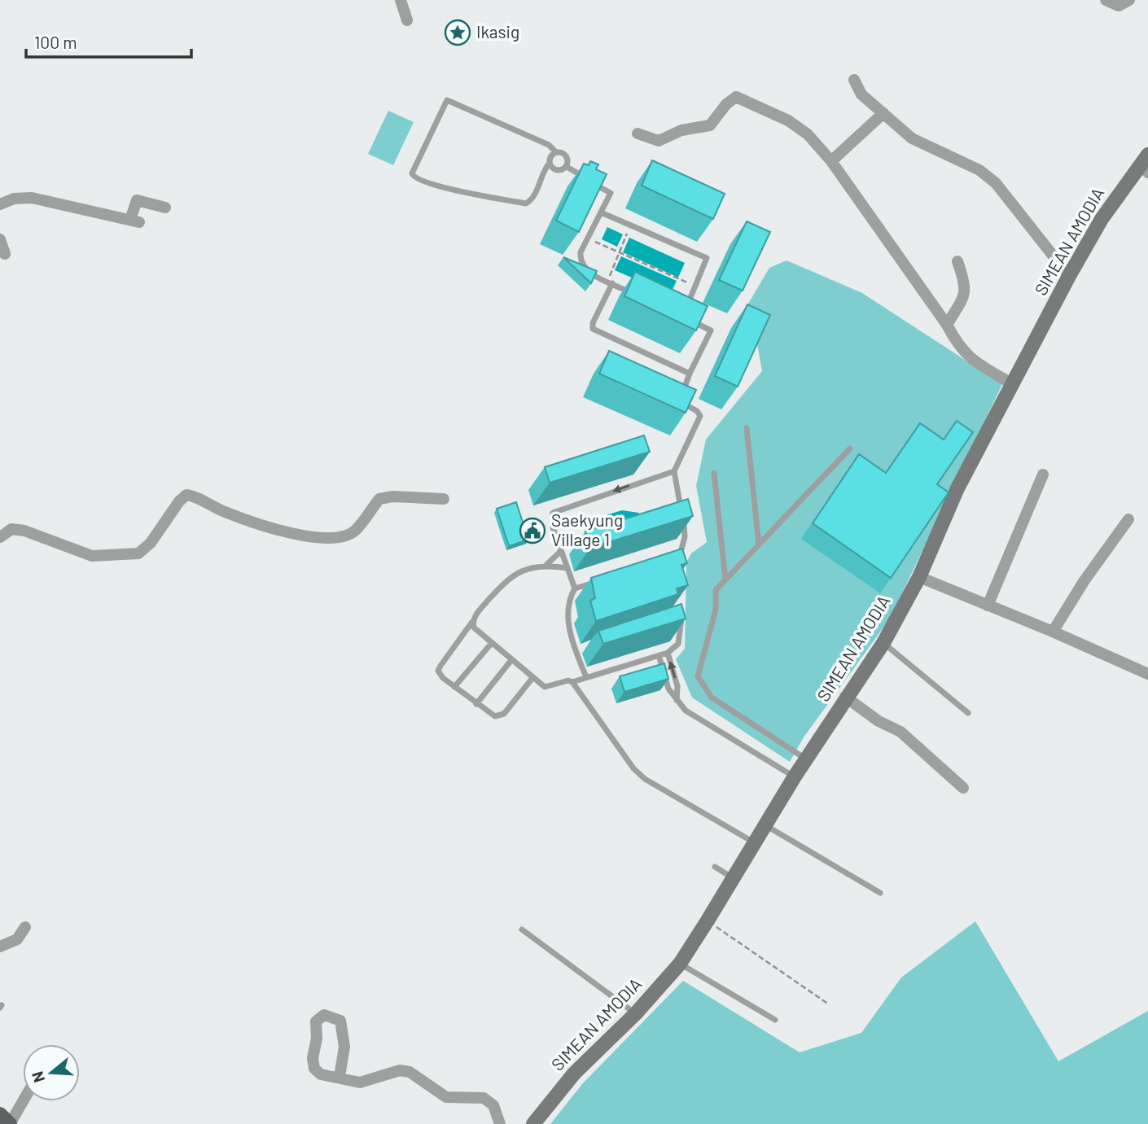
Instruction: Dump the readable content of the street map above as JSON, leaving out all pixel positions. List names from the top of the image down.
{
  "streets": {
    "street": ["SIMEAN AMODIA"]
  },
  "places": {
    "place": ["Ikasig"],
    "public building": ["Saekyung Village 1"]
  },
  "scale_bar": "100 m",
  "north": "left"
}
